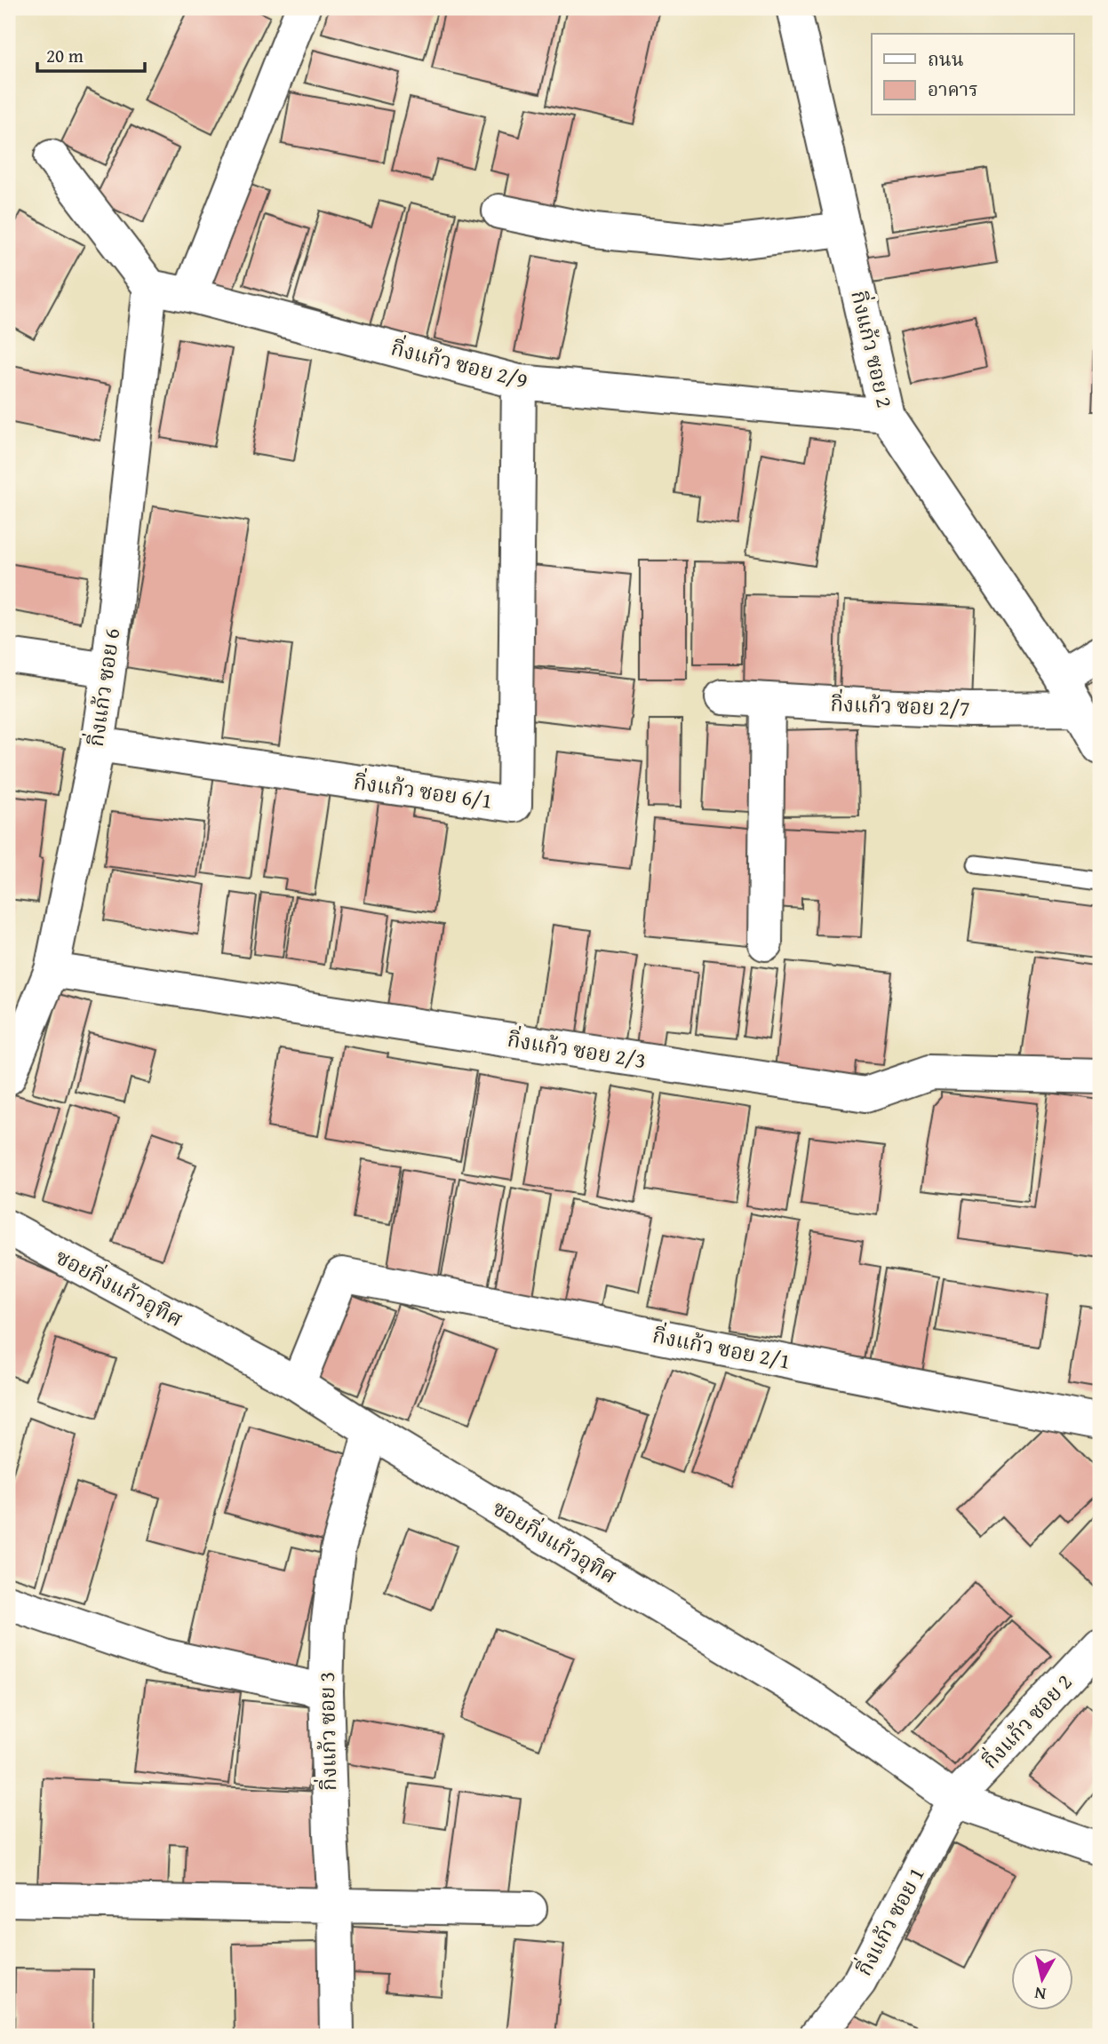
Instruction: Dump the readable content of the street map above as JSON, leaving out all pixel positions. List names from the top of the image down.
{
  "streets": {
    "street": [
      "กิ่งแก้ว ซอย 2",
      "กิ่งแก้ว ซอย 2/9",
      "กิ่งแก้ว ซอย 6",
      "กิ่งแก้ว ซอย 2/7",
      "กิ่งแก้ว ซอย 6/1",
      "กิ่งแก้ว ซอย 2/3",
      "ซอยกิ่งแก้วอุทิศ",
      "กิ่งแก้ว ซอย 2/1",
      "กิ่งแก้ว ซอย 3",
      "กิ่งแก้ว ซอย 1"
    ]
  },
  "crossings": [
    ["กิ่งแก้ว ซอย 2", "กิ่งแก้ว ซอย 2/9"],
    ["กิ่งแก้ว ซอย 2", "กิ่งแก้ว ซอย 2/7"],
    ["กิ่งแก้ว ซอย 2", "ซอยกิ่งแก้วอุทิศ"],
    ["กิ่งแก้ว ซอย 2", "กิ่งแก้ว ซอย 1"],
    ["กิ่งแก้ว ซอย 2/9", "กิ่งแก้ว ซอย 6"],
    ["กิ่งแก้ว ซอย 2/9", "กิ่งแก้ว ซอย 6/1"],
    ["กิ่งแก้ว ซอย 6", "กิ่งแก้ว ซอย 6/1"],
    ["กิ่งแก้ว ซอย 6", "กิ่งแก้ว ซอย 2/3"],
    ["ซอยกิ่งแก้วอุทิศ", "กิ่งแก้ว ซอย 2/1"],
    ["ซอยกิ่งแก้วอุทิศ", "กิ่งแก้ว ซอย 3"],
    ["ซอยกิ่งแก้วอุทิศ", "กิ่งแก้ว ซอย 1"]
  ],
  "legend": ["ถนน", "อาคาร"],
  "scale_bar": "20 m",
  "north": "bottom"
}
